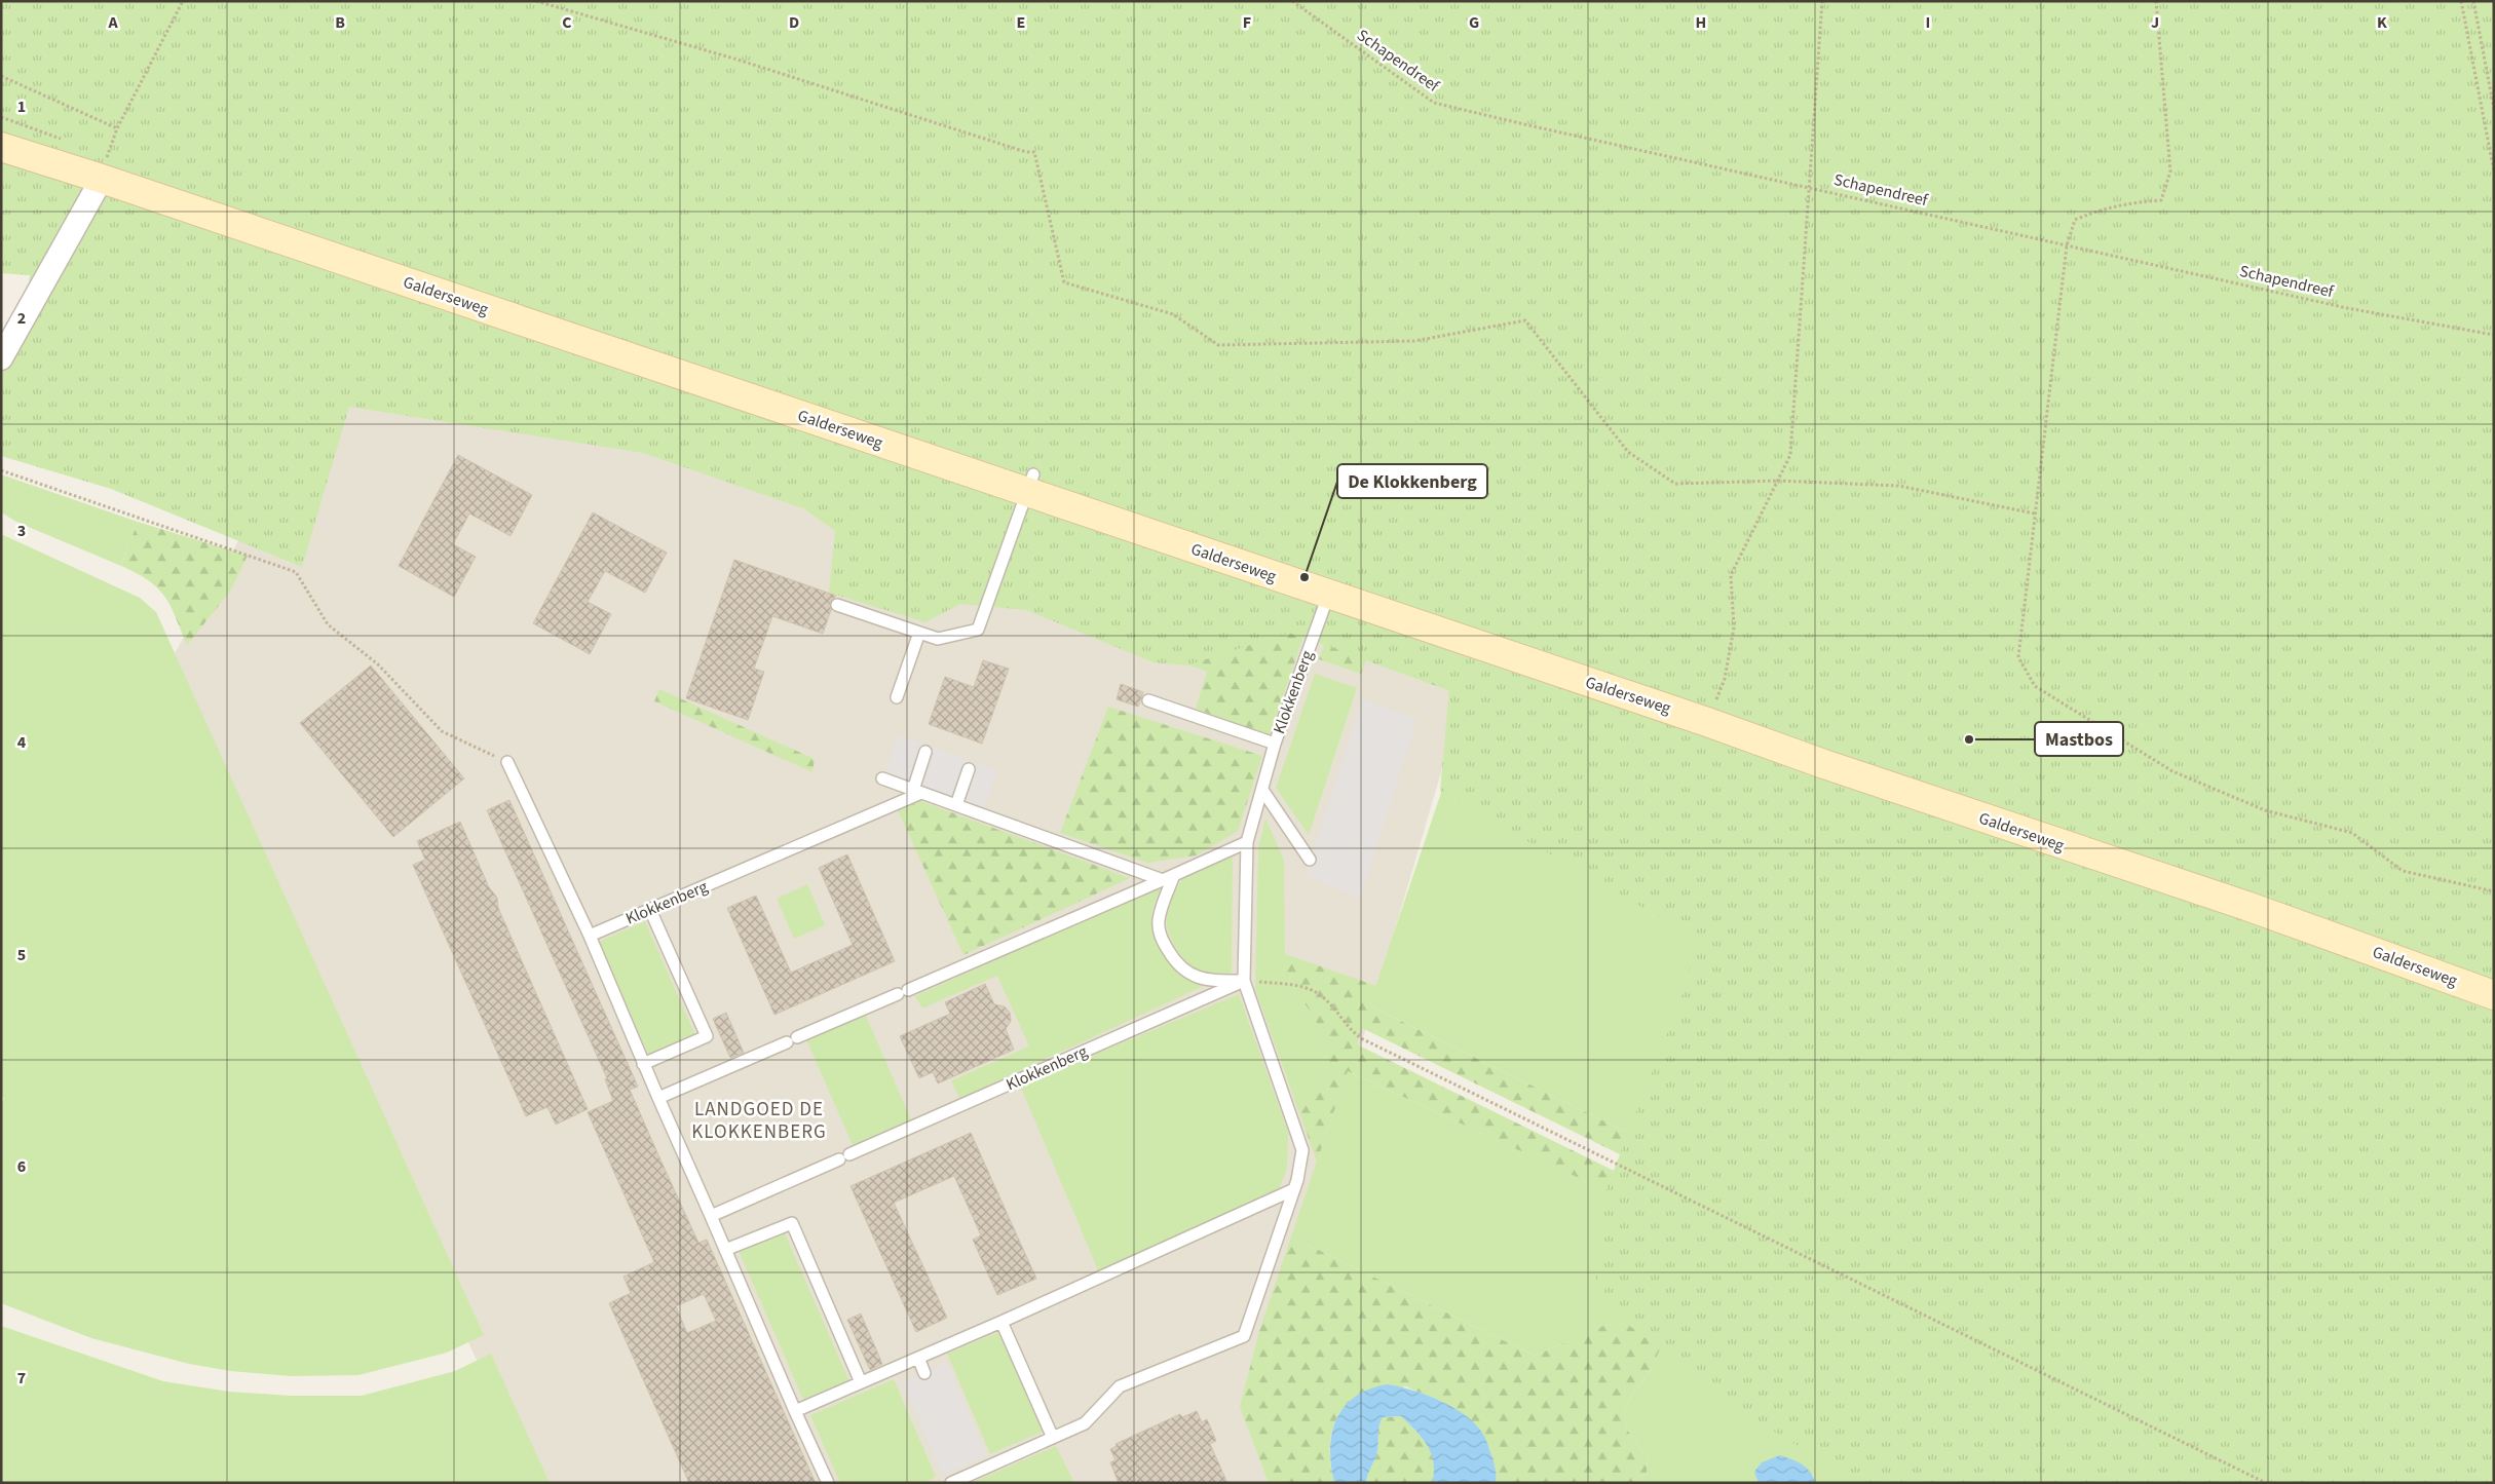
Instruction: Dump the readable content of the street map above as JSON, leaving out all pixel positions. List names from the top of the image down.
{
  "streets": {
    "street": ["Galderseweg"],
    "lane": ["Klokkenberg"],
    "path": ["Schapendreef"]
  },
  "crossings": [
    ["Galderseweg", "Klokkenberg"]
  ],
  "districts": ["LANDGOED DE KLOKKENBERG"],
  "places": ["De Klokkenberg", "Mastbos"],
  "grid": {
    "columns": [
      "A",
      "B",
      "C",
      "D",
      "E",
      "F",
      "G",
      "H",
      "I",
      "J",
      "K"
    ],
    "rows": [
      "1",
      "2",
      "3",
      "4",
      "5",
      "6",
      "7"
    ]
  }
}
